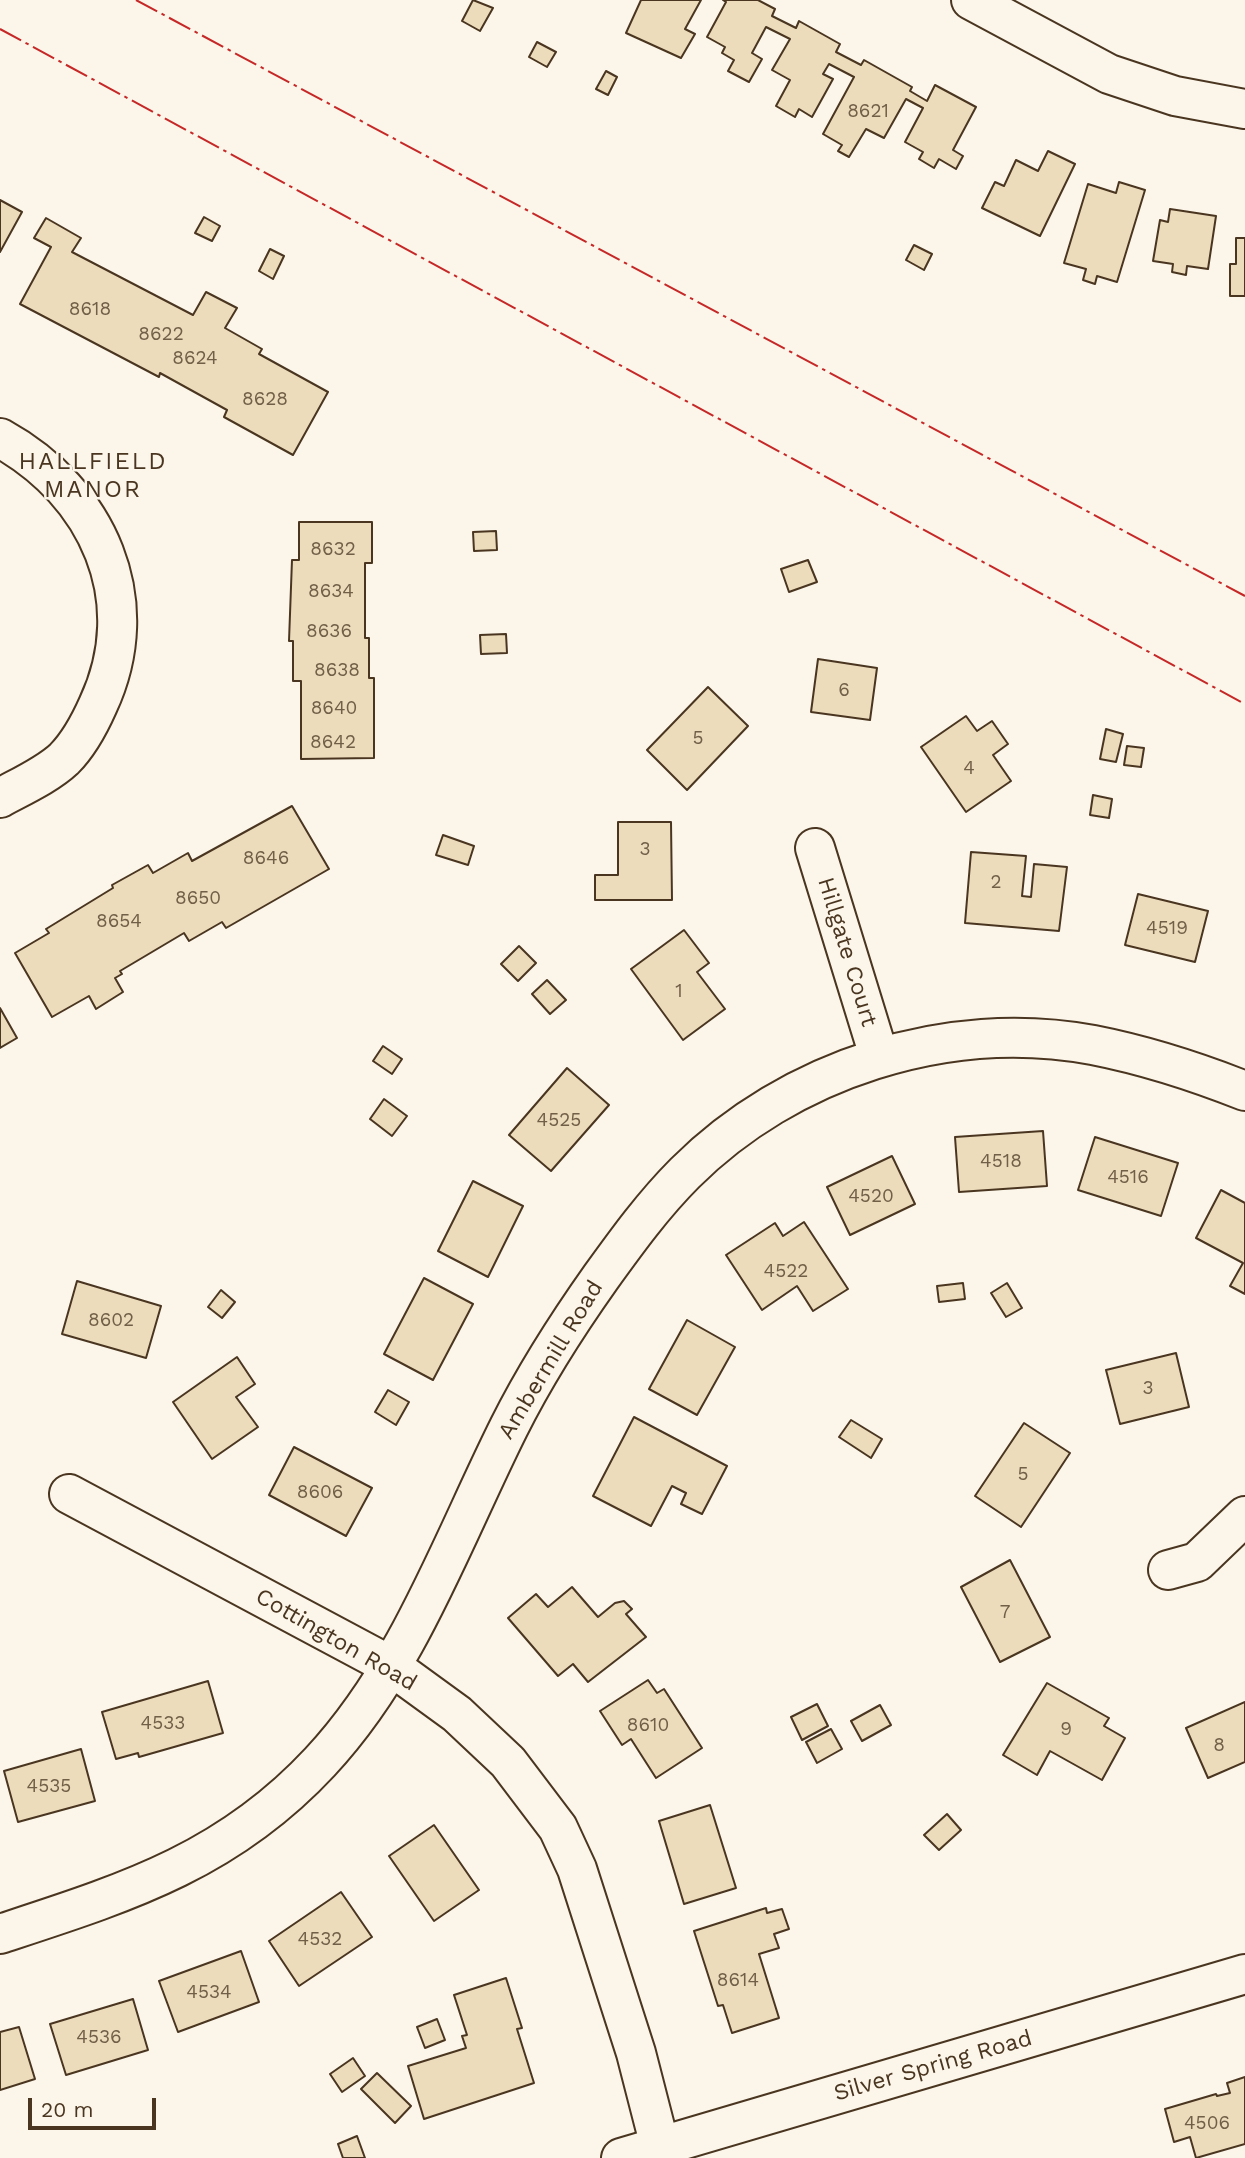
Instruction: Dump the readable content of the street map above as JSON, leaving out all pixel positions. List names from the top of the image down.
{
  "streets": {
    "street": [
      "Hillgate Court",
      "Ambermill Road",
      "Cottington Road",
      "Silver Spring Road"
    ]
  },
  "crossings": [
    ["Hillgate Court", "Ambermill Road"],
    ["Ambermill Road", "Cottington Road"],
    ["Cottington Road", "Silver Spring Road"]
  ],
  "districts": ["HALLFIELD MANOR"],
  "house_numbers": [
    "8621",
    "8618",
    "8622",
    "8624",
    "8628",
    "8632",
    "8634",
    "8636",
    "8638",
    "6",
    "8640",
    "5",
    "8642",
    "4",
    "3",
    "8646",
    "2",
    "8650",
    "8654",
    "4519",
    "1",
    "4525",
    "4518",
    "4516",
    "4520",
    "4522",
    "8602",
    "3",
    "5",
    "8606",
    "7",
    "4533",
    "8610",
    "9",
    "8",
    "4535",
    "4532",
    "8614",
    "4534",
    "4536",
    "4506"
  ],
  "scale_bar": "20 m"
}
